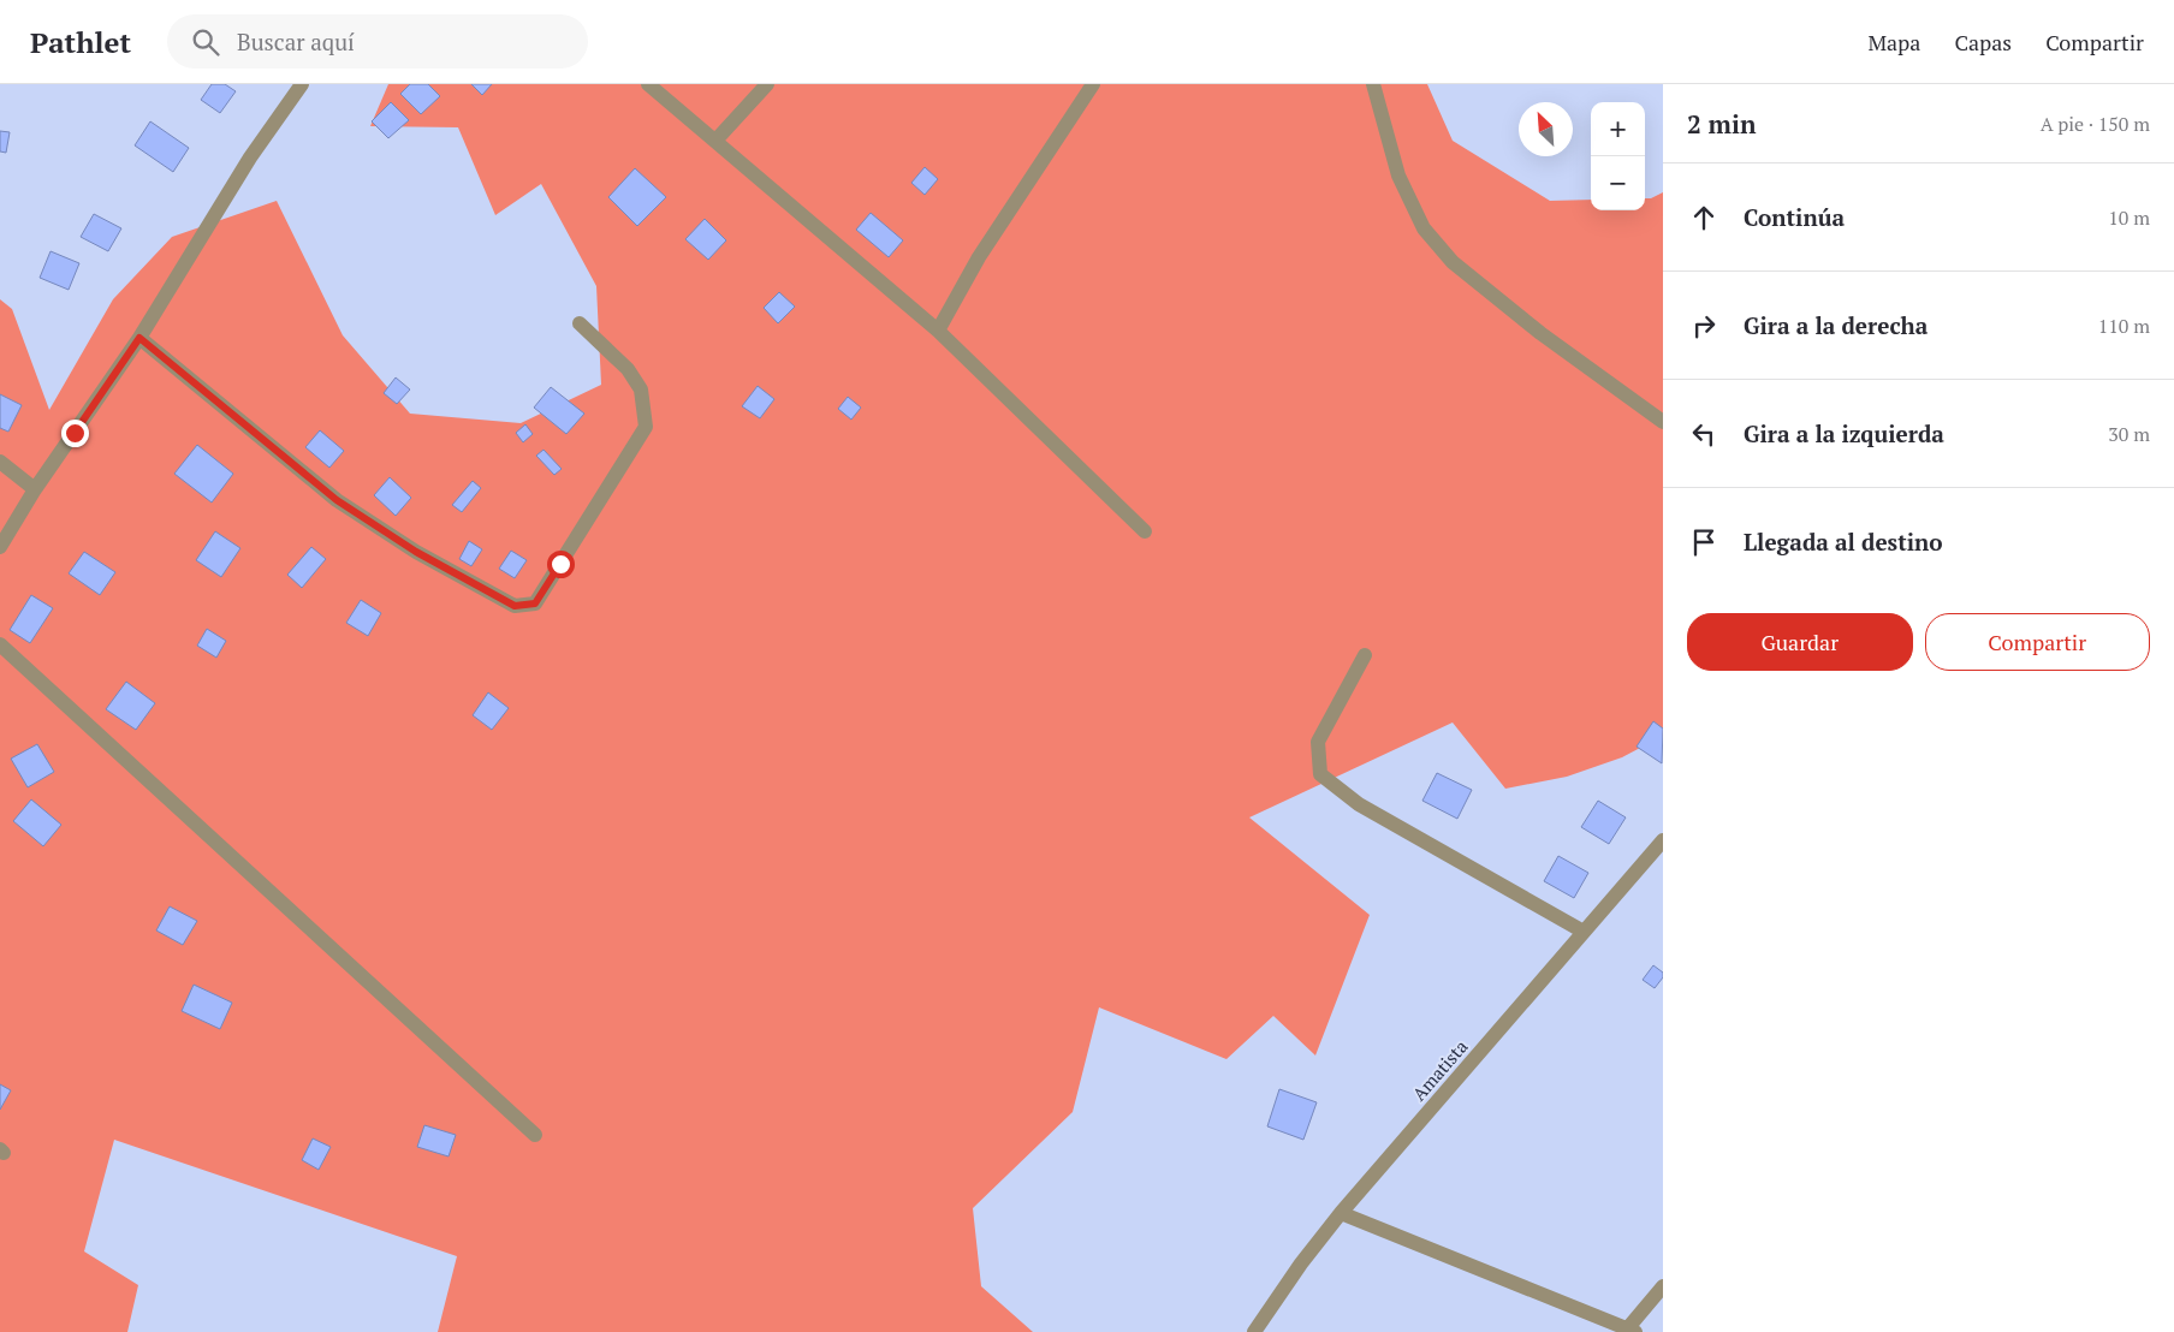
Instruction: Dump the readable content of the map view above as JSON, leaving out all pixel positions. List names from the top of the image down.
{
  "streets": {
    "street": ["Amatista"]
  },
  "north": "top left",
  "page": {
    "header": "Pathlet",
    "search": "Buscar aquí",
    "nav": ["Mapa", "Capas", "Compartir"],
    "heading": ["2 min", "A pie · 150 m"],
    "map_buttons": ["+", "−"],
    "list": [
      ["Continúa", "10 m"],
      ["Gira a la derecha", "110 m"],
      ["Gira a la izquierda", "30 m"],
      "Llegada al destino"
    ],
    "buttons": ["Guardar", "Compartir"]
  }
}
